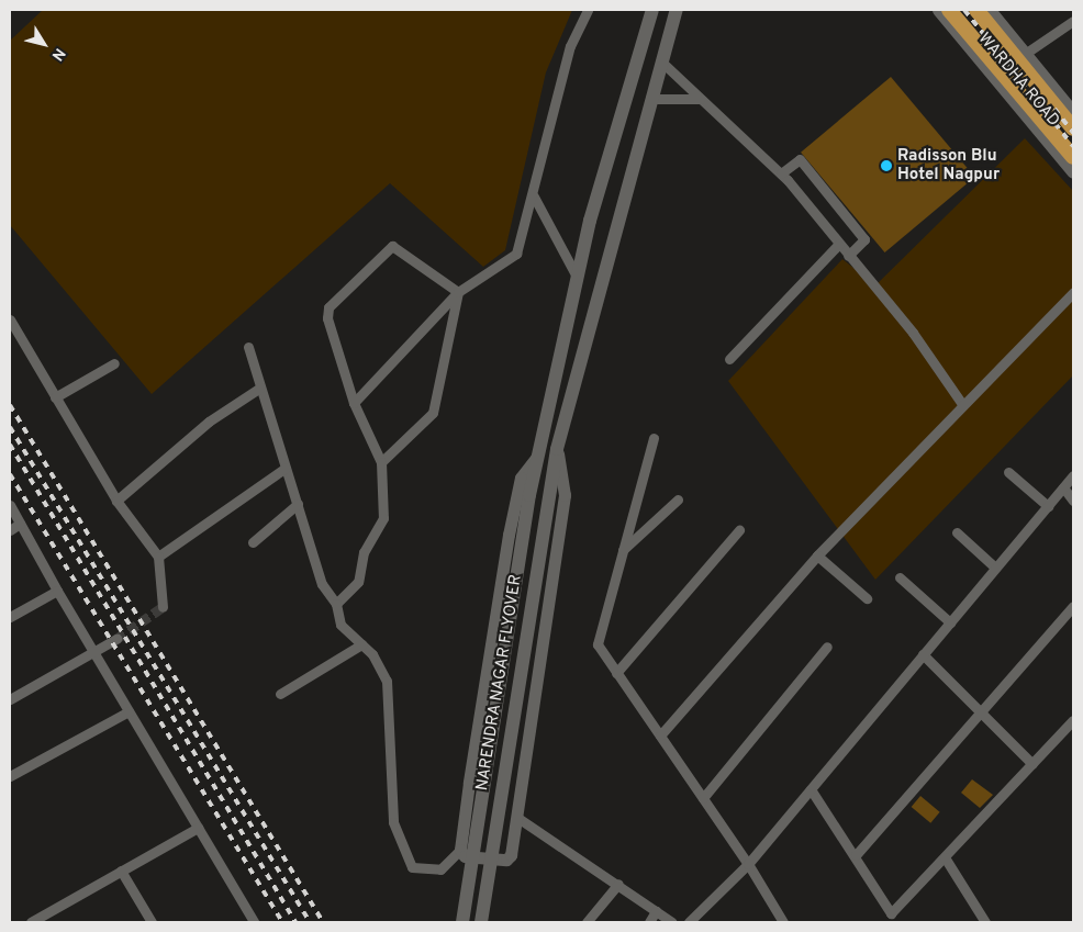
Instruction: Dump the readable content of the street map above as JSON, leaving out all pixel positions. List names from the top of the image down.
{
  "streets": {
    "main road": ["NARENDRA NAGAR FLYOVER"],
    "street": ["WARDHA ROAD"]
  },
  "places": ["Radisson Blu Hotel Nagpur"],
  "north": "bottom right"
}
